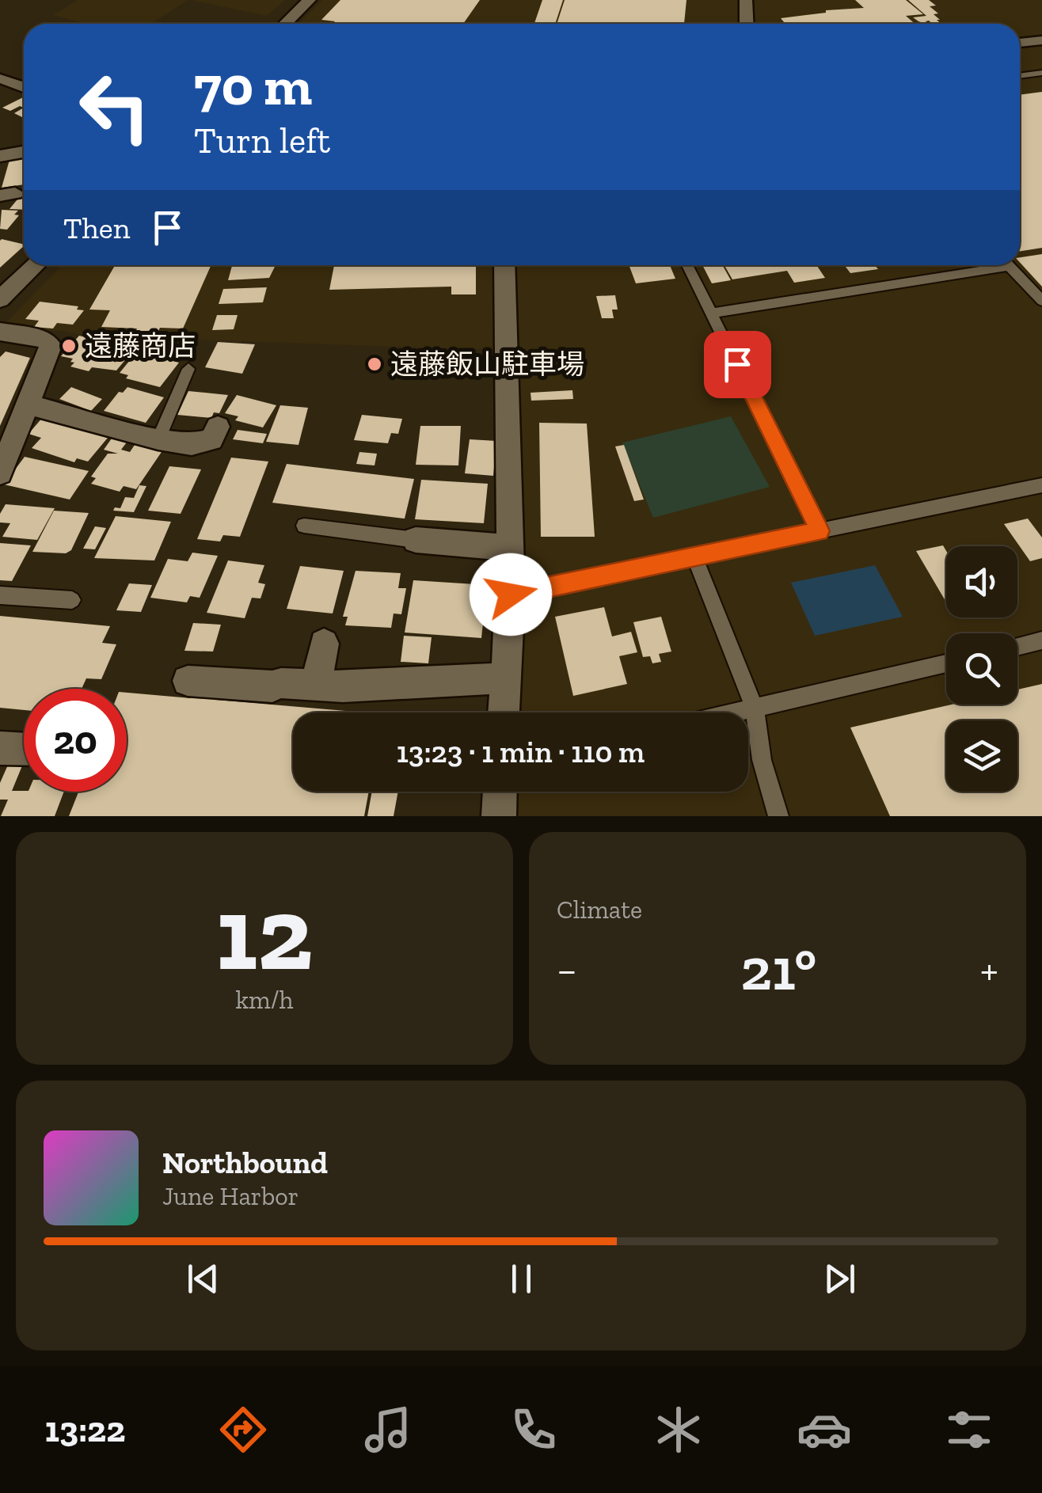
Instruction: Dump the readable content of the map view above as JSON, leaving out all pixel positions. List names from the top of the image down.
{
  "places": ["遠藤商店", "遠藤飯山駐車場"],
  "page": {
    "turn": ["70 m", "Turn left"],
    "then": "Then",
    "limit": "20",
    "trip": "13:23 · 1 min · 110 m",
    "tile": [
      ["12", "km/h"],
      "Climate"
    ],
    "heat": ["−", "21°", "+"],
    "song": ["Northbound", "June Harbor"],
    "tabs": "13:22"
  }
}
